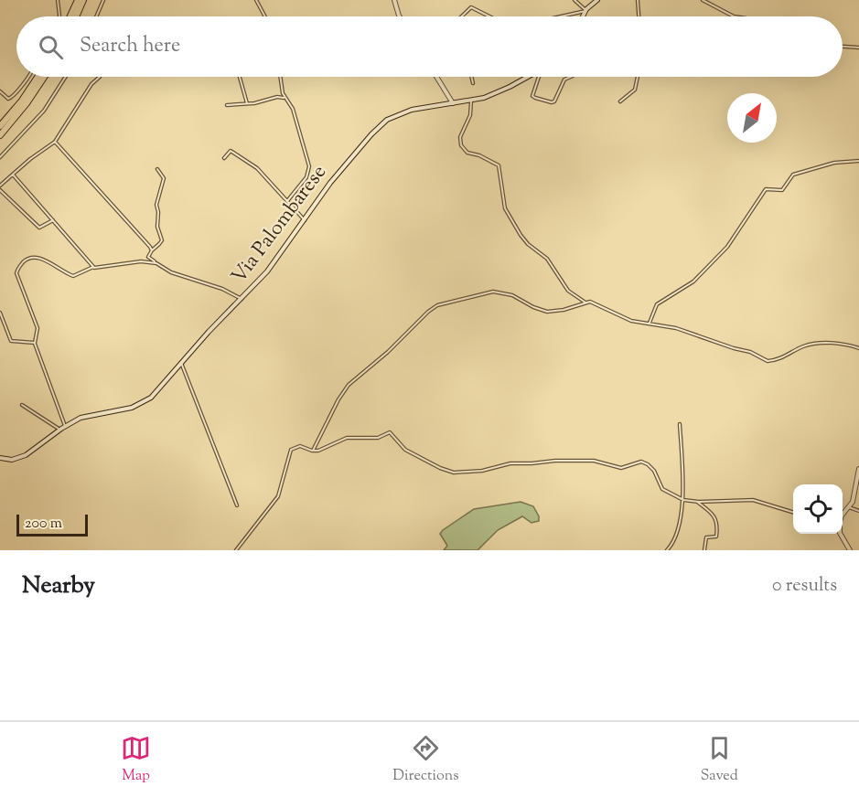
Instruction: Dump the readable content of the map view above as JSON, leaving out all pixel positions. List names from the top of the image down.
{
  "streets": {
    "main road": ["Via Palombarese"]
  },
  "scale_bar": "200 m",
  "north": "top right",
  "page": {
    "search": "Search here",
    "scale": "200 m",
    "heading": ["Nearby", "0 results"],
    "nav": ["Map", "Directions", "Saved"]
  }
}
